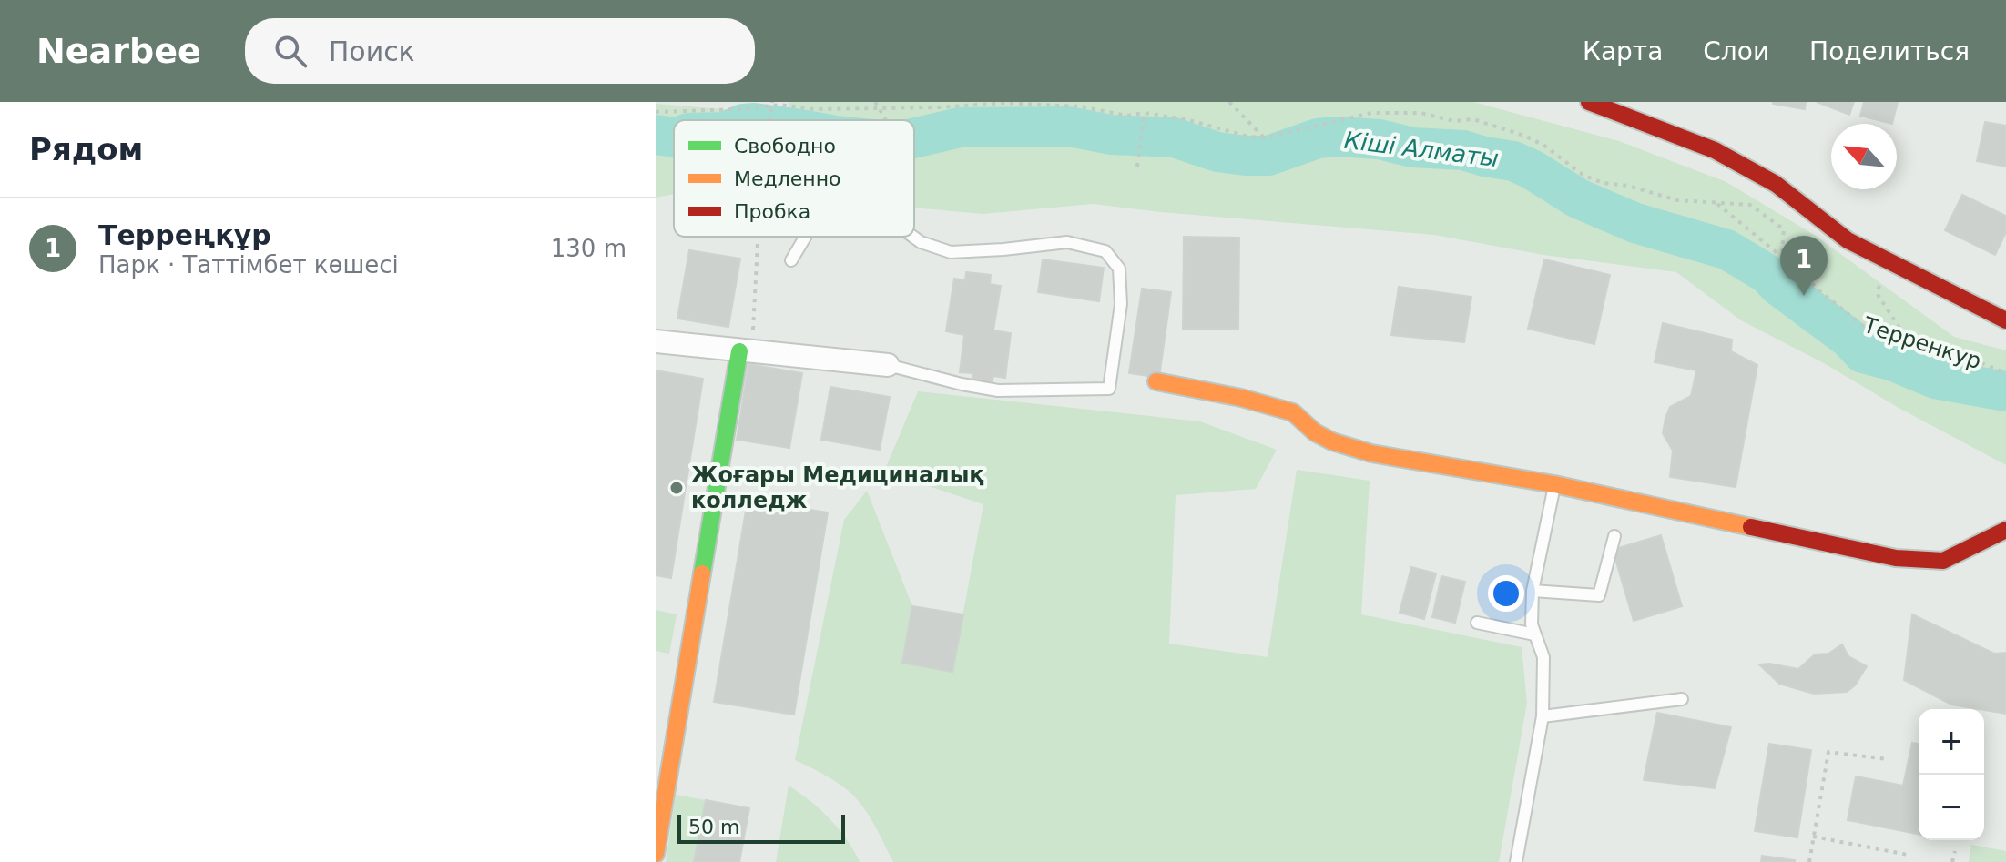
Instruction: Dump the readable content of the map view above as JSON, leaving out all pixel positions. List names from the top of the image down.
{
  "streets": {
    "path": ["Терренкур"]
  },
  "water": ["Кіші Алматы"],
  "places": ["Жоғары Медициналық колледж"],
  "legend": ["Свободно", "Медленно", "Пробка"],
  "scale_bar": "50 m",
  "north": "top left",
  "page": {
    "header": "Nearbee",
    "search": "Поиск",
    "nav": ["Карта", "Слои", "Поделиться"],
    "heading": "Рядом",
    "list": [
      {
        "mark": "1",
        "name": "Терреңқұр",
        "note": "Парк · Таттімбет көшесі",
        "value": "130 m"
      }
    ],
    "pins": "1",
    "map_buttons": ["+", "−"],
    "scale": "50 m"
  }
}
